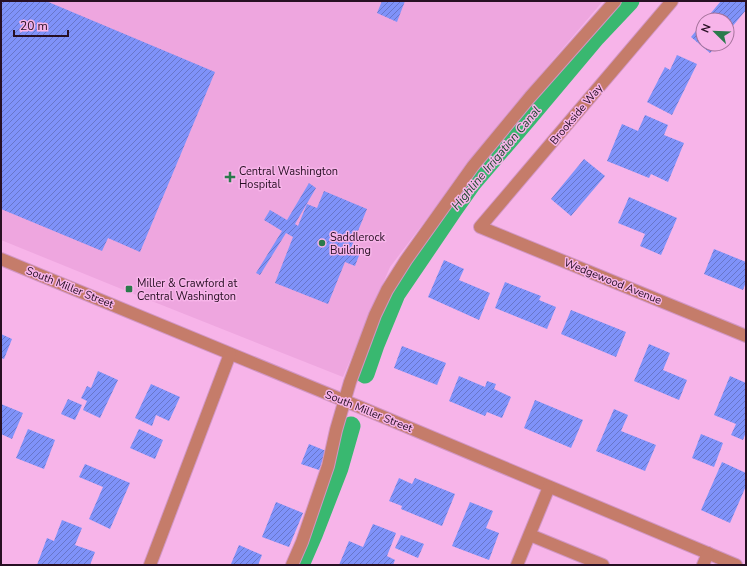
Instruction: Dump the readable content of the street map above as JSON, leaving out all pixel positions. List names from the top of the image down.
{
  "streets": {
    "street": ["Brookside Way", "Wedgewood Avenue", "South Miller Street"]
  },
  "crossings": [
    ["Brookside Way", "Wedgewood Avenue"]
  ],
  "water": ["Highline Irrigation Canal"],
  "places": {
    "health": ["Central Washington Hospital"],
    "other": ["Saddlerock Building"],
    "transit": ["Miller & Crawford at Central Washington"]
  },
  "scale_bar": "20 m",
  "north": "top left"
}
